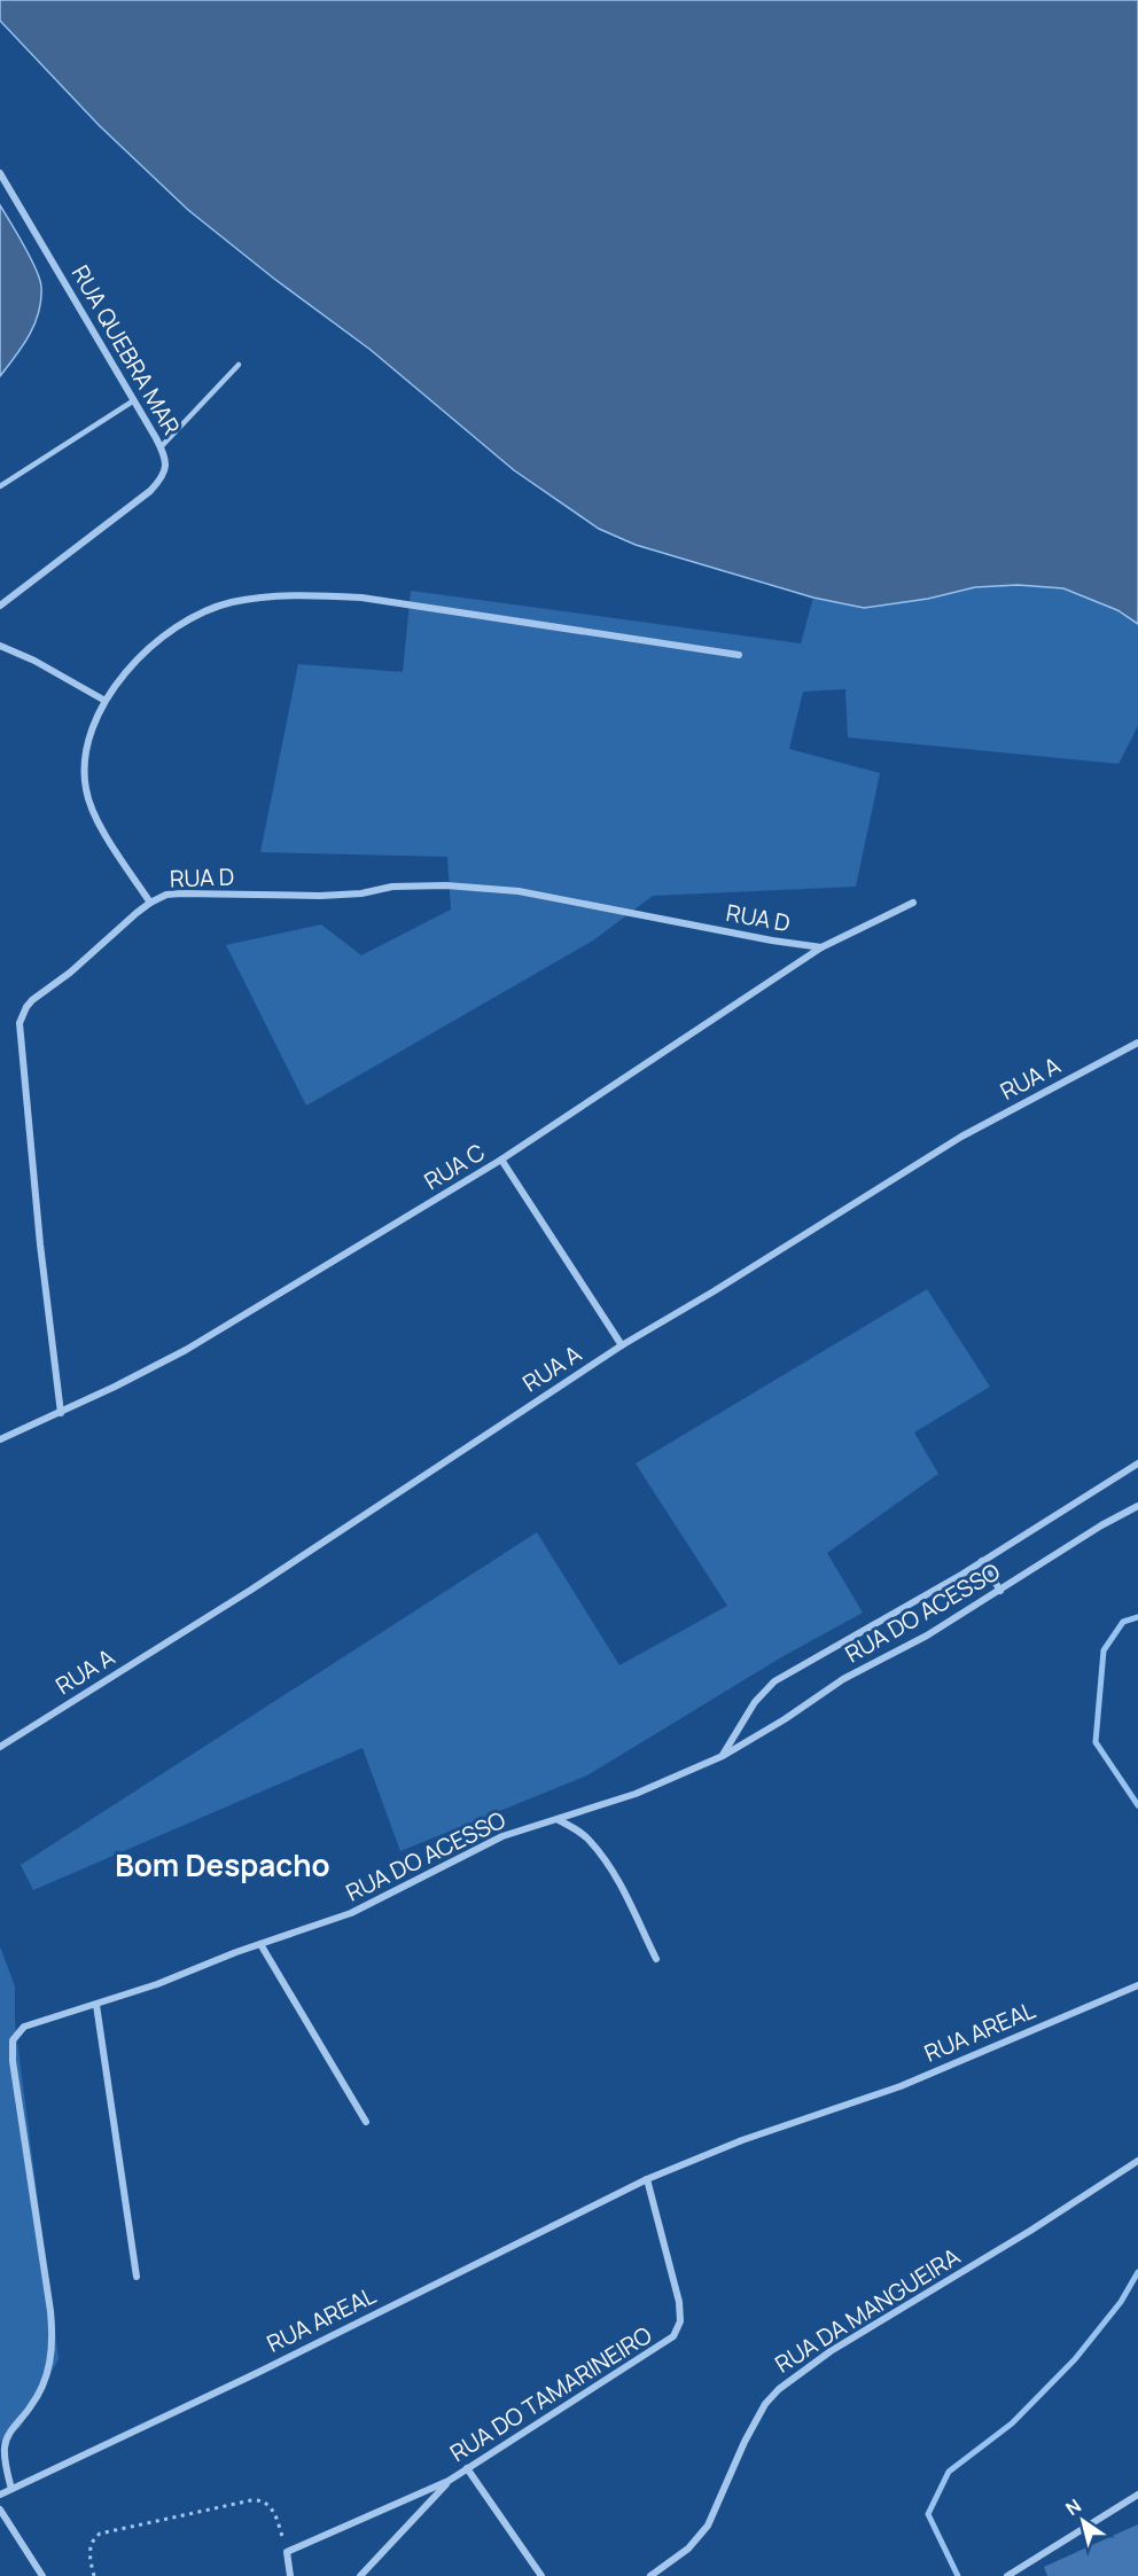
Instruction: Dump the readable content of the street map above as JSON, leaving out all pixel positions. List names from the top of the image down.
{
  "streets": {
    "street": [
      "RUA QUEBRA MAR",
      "RUA D",
      "RUA A",
      "RUA C",
      "RUA DO ACESSO",
      "RUA AREAL",
      "RUA DA MANGUEIRA",
      "RUA DO TAMARINEIRO"
    ]
  },
  "crossings": [
    ["RUA D", "RUA C"],
    ["RUA DO ACESSO", "RUA AREAL"],
    ["RUA AREAL", "RUA DO TAMARINEIRO"]
  ],
  "districts": ["Bom Despacho"],
  "north": "top left"
}
